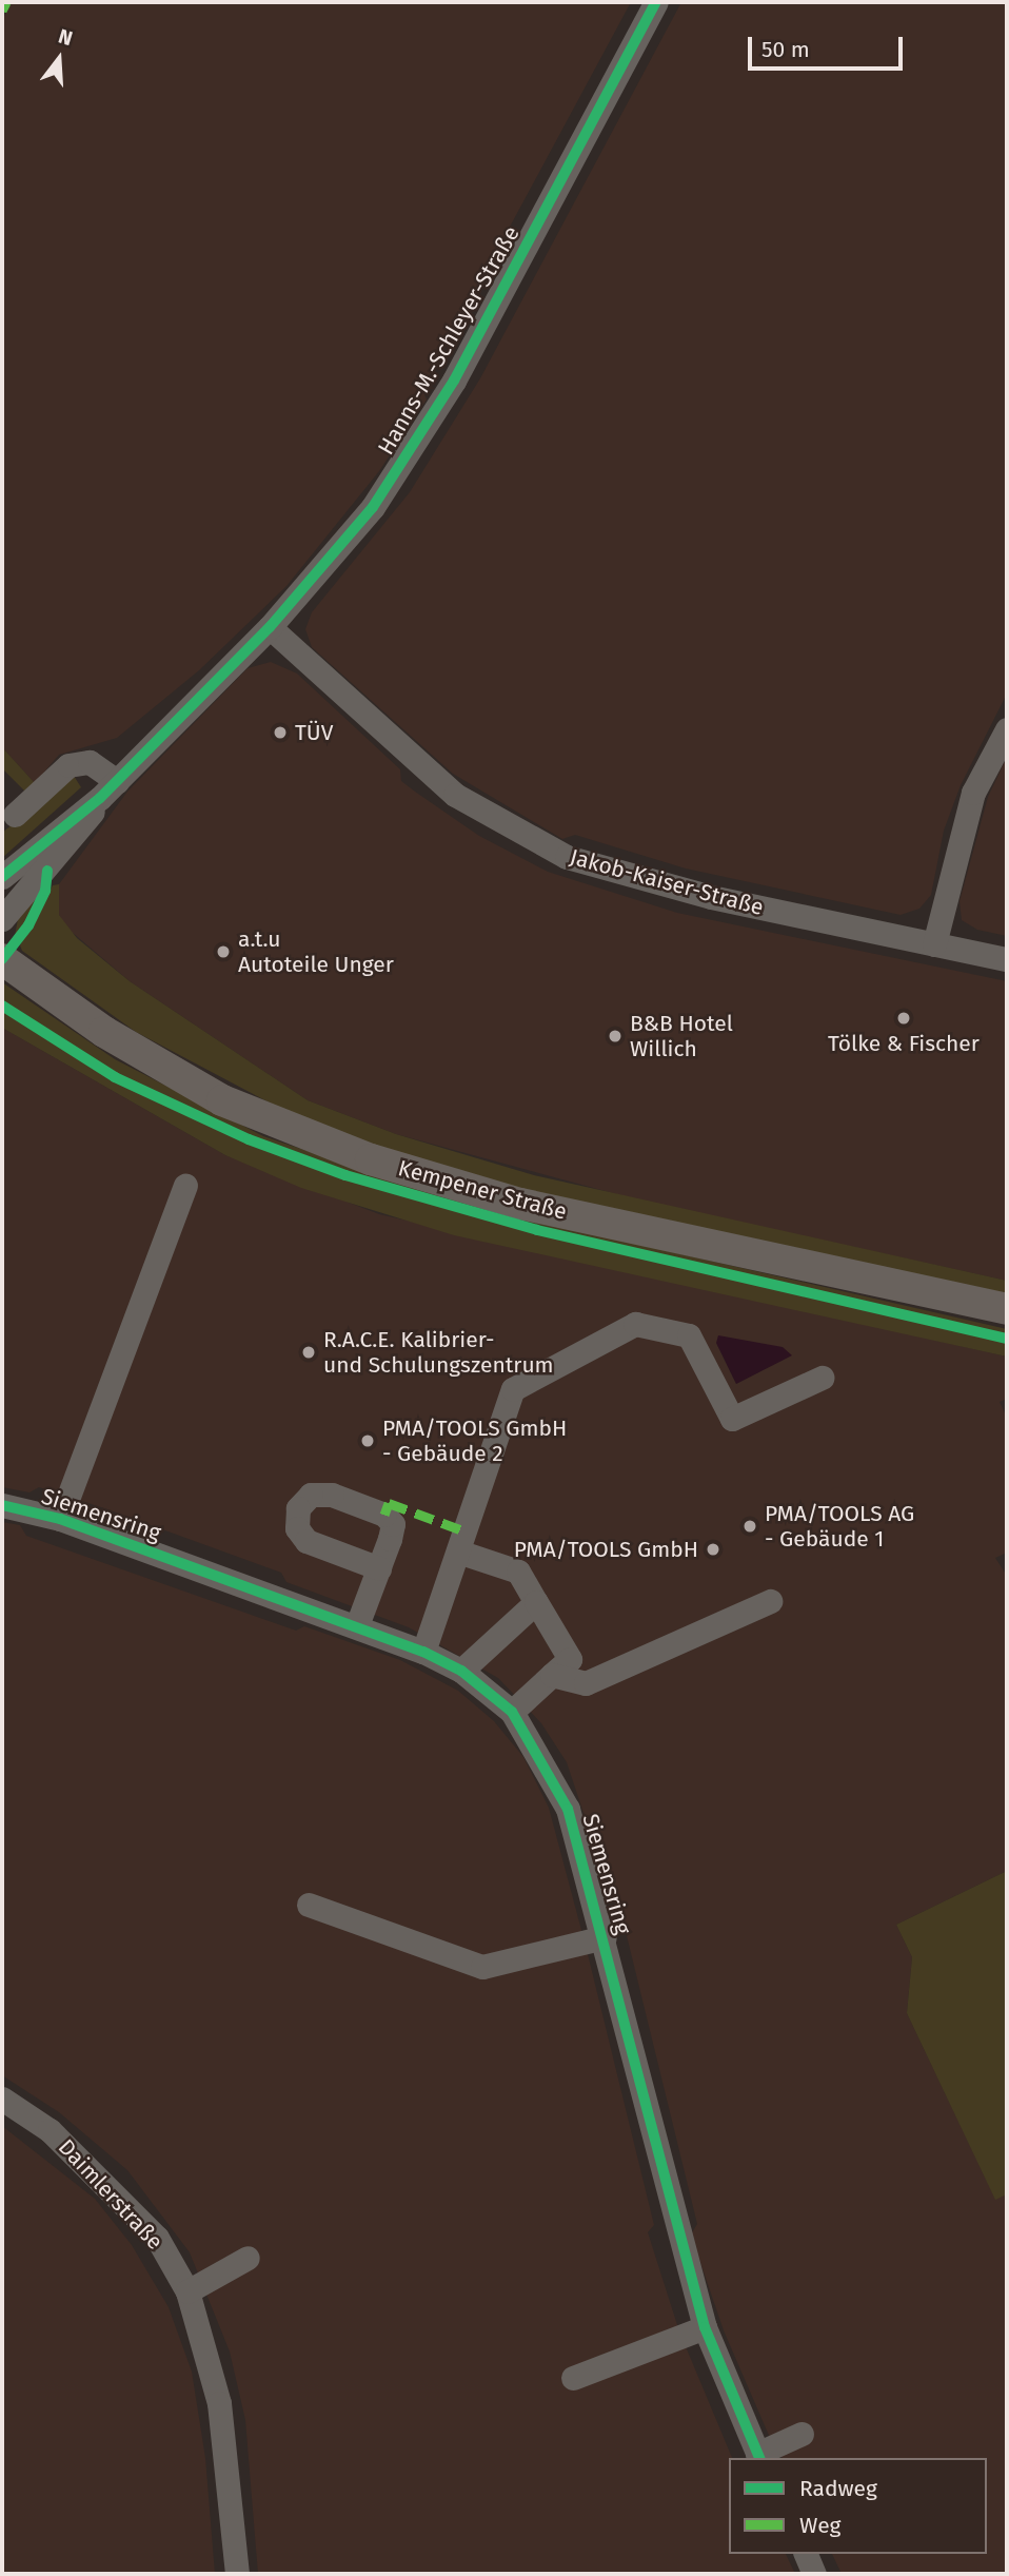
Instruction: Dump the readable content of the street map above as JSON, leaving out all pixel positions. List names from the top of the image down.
{
  "streets": {
    "main road": ["Kempener Straße"],
    "street": [
      "Hanns-M.-Schleyer-Straße",
      "Jakob-Kaiser-Straße",
      "Siemensring",
      "Daimlerstraße"
    ]
  },
  "crossings": [
    ["Hanns-M.-Schleyer-Straße", "Jakob-Kaiser-Straße"]
  ],
  "places": [
    "TÜV",
    "a.t.u Autoteile Unger",
    "Tölke & Fischer",
    "B&B Hotel Willich",
    "R.A.C.E. Kalibrier- und Schulungszentrum",
    "PMA/TOOLS GmbH - Gebäude 2",
    "PMA/TOOLS AG - Gebäude 1",
    "PMA/TOOLS GmbH"
  ],
  "legend": ["Radweg", "Weg"],
  "scale_bar": "50 m",
  "north": "top"
}
